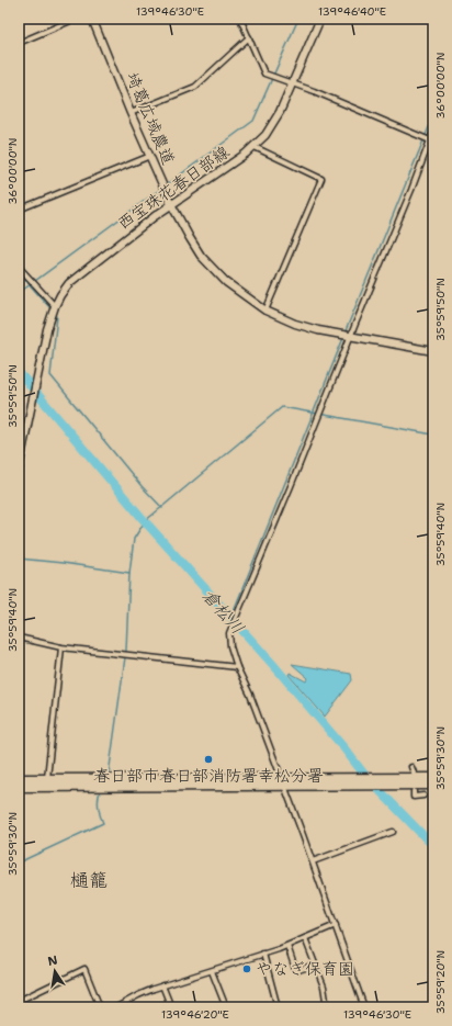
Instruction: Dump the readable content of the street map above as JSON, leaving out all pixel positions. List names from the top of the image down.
{
  "streets": {
    "main road": ["埼葛広域農道", "西宝珠花春日部線"]
  },
  "crossings": [
    ["埼葛広域農道", "西宝珠花春日部線"]
  ],
  "districts": ["樋籠"],
  "water": ["倉松川"],
  "places": ["春日部市春日部消防署幸松分署", "やなぎ保育園"],
  "north": "top",
  "coordinates": [
    "139°46'30\"E",
    "139°46'40\"E",
    "36°00'00\"N",
    "35°59'50\"N",
    "35°59'40\"N",
    "35°59'30\"N",
    "35°59'20\"N",
    "139°46'20\"E"
  ]
}
